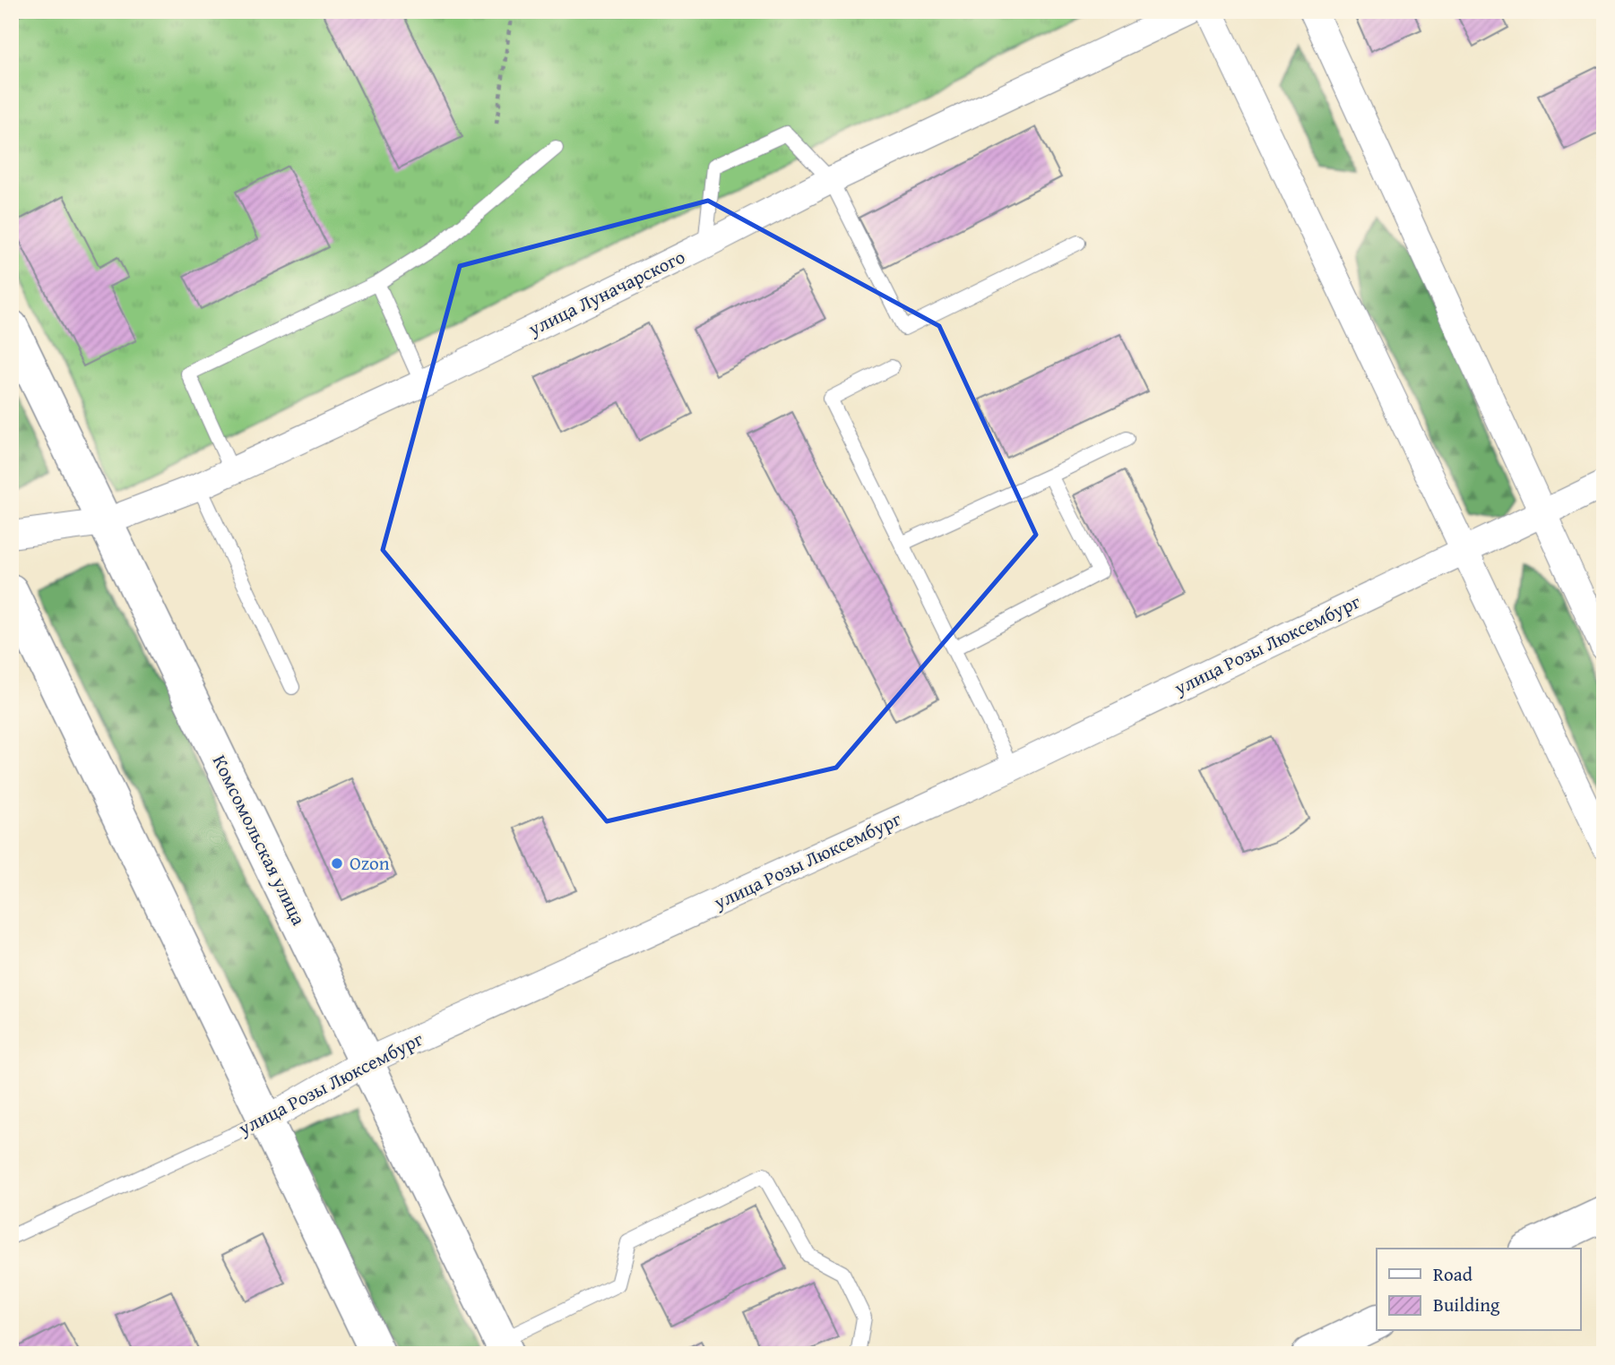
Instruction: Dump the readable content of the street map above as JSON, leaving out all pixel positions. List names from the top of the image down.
{
  "streets": {
    "street": ["улица Луначарского", "улица Розы Люксембург", "Комсомольская улица"]
  },
  "crossings": [
    ["улица Луначарского", "Комсомольская улица"],
    ["улица Розы Люксембург", "Комсомольская улица"]
  ],
  "places": ["Ozon"],
  "legend": ["Road", "Building"]
}
